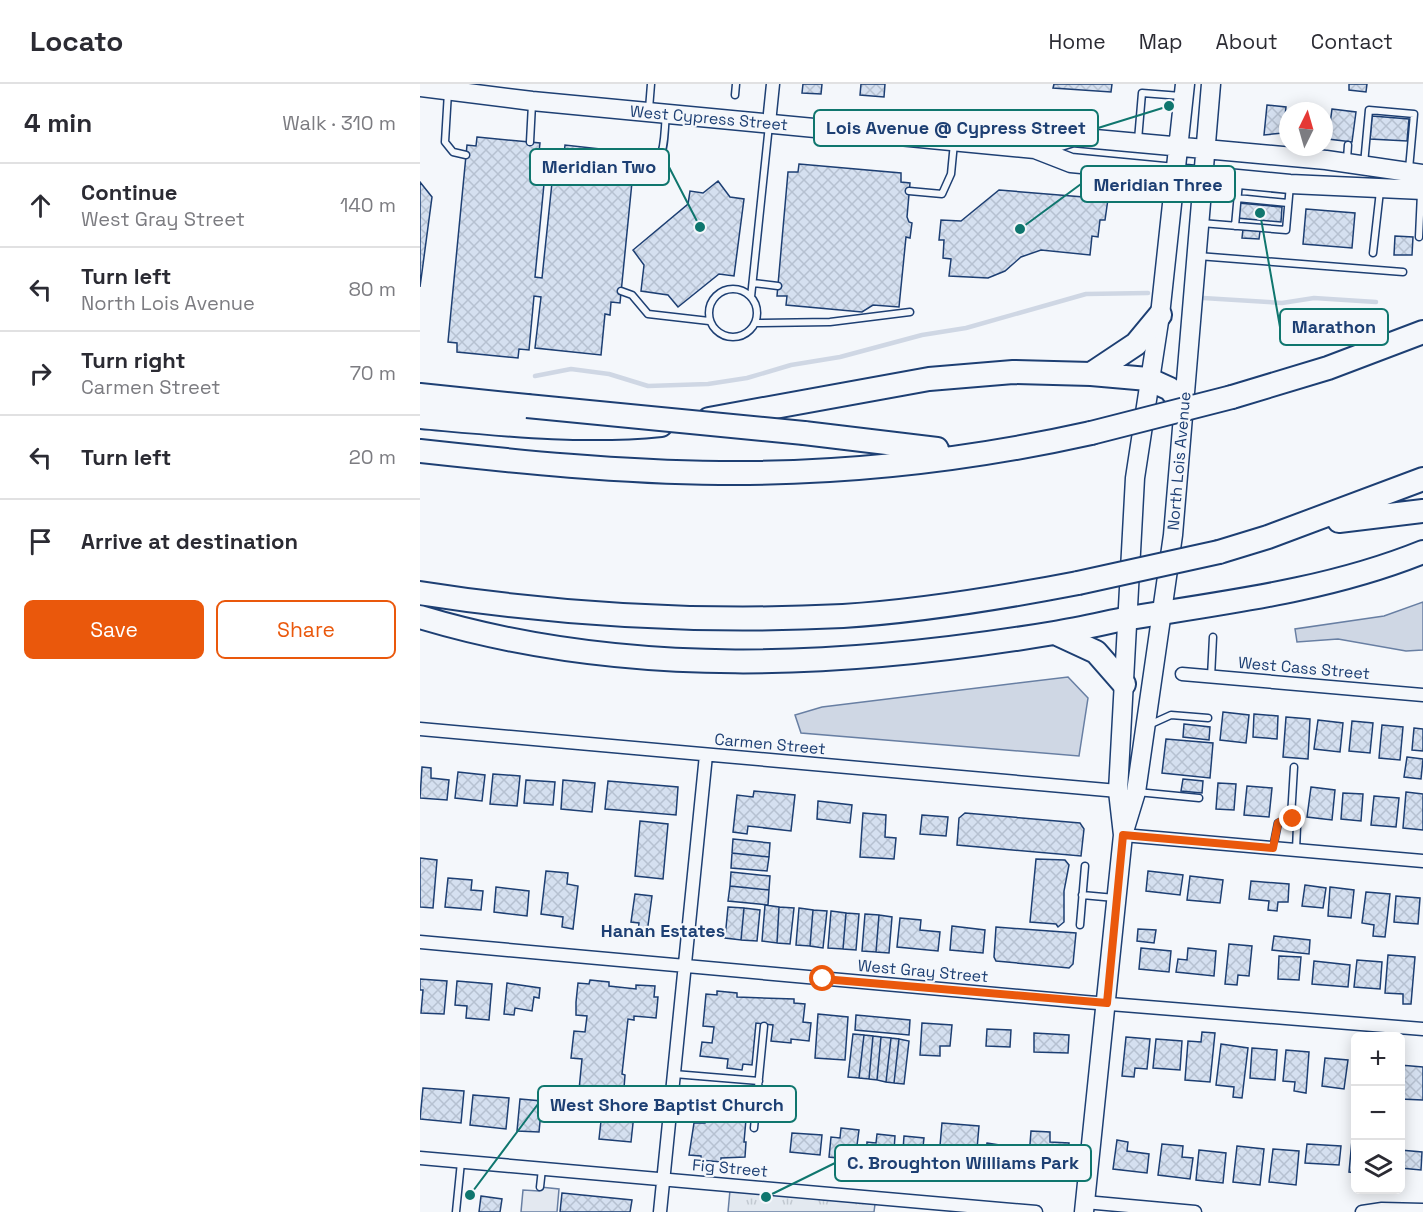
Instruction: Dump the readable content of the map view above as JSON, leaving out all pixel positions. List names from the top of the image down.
{
  "streets": {
    "street": [
      "West Cypress Street",
      "North Lois Avenue",
      "West Cass Street",
      "Carmen Street",
      "West Gray Street",
      "Fig Street"
    ]
  },
  "crossings": [
    ["West Cypress Street", "North Lois Avenue"],
    ["North Lois Avenue", "Carmen Street"],
    ["North Lois Avenue", "West Gray Street"]
  ],
  "districts": ["Hanan Estates"],
  "places": [
    "Lois Avenue @ Cypress Street",
    "Marathon",
    "Meridian Two",
    "Meridian Three",
    "West Shore Baptist Church",
    "C. Broughton Williams Park"
  ],
  "north": "top",
  "page": {
    "header": "Locato",
    "nav": [
      "Home",
      "Map",
      "About",
      "Contact"
    ],
    "heading": ["4 min", "Walk · 310 m"],
    "list": [
      ["Continue", "West Gray Street", "140 m"],
      ["Turn left", "North Lois Avenue", "80 m"],
      ["Turn right", "Carmen Street", "70 m"],
      ["Turn left", "20 m"],
      "Arrive at destination"
    ],
    "buttons": ["Save", "Share"],
    "map_buttons": ["+", "−"]
  }
}
